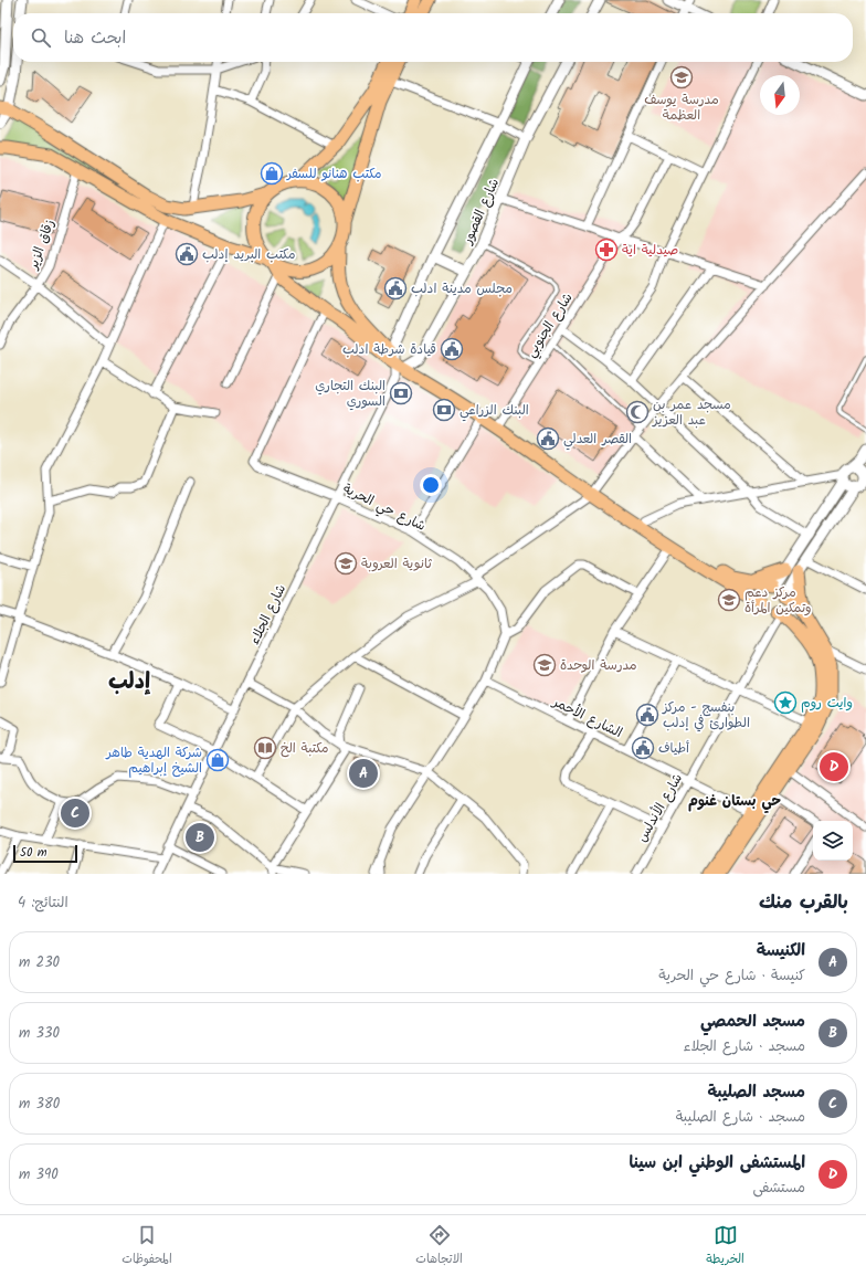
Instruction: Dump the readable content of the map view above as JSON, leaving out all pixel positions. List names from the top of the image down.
{
  "streets": {
    "street": [
      "شارع القصور",
      "زقاق الزير",
      "شارع الجنوبي",
      "شارع حي الحرية",
      "شارع الجلاء",
      "الشارع الأحمر",
      "شارع الأندلس"
    ]
  },
  "crossings": [
    ["شارع القصور", "شارع الجلاء"],
    ["شارع حي الحرية", "شارع الجلاء"],
    ["الشارع الأحمر", "شارع الأندلس"]
  ],
  "districts": ["إدلب", "حي بستان غنوم"],
  "places": {
    "school or university": [
      "مدرسة يوسف العظمة",
      "ثانوية العروبة",
      "مركز دعم وتمكين المرأة",
      "مدرسة الوحدة"
    ],
    "shop": ["مكتب هنانو للسفر", "شركة الهدية طاهر الشيخ إبراهيم"],
    "pharmacy": ["صيدلية اية"],
    "public building": [
      "مكتب البريد إدلب",
      "مجلس مدينة ادلب",
      "قيادة شرطة ادلب",
      "القصر العدلي",
      "بنفسج - مركز الطوارئ في إدلب",
      "أطياف"
    ],
    "bank": ["البنك التجاري السوري", "البنك الزراعي"],
    "mosque": ["مسجد عمر بن عبد العزيز"],
    "place": ["وايت روم"],
    "library": ["مكتبة الخ"]
  },
  "scale_bar": "50 m",
  "north": "bottom",
  "page": {
    "search": "ابحث هنا",
    "pins": [
      "D",
      "A",
      "C",
      "B"
    ],
    "scale": "50 m",
    "heading": ["بالقرب منك", "النتائج: 4"],
    "list": [
      {
        "mark": "A",
        "name": "الكنيسة",
        "note": "كنيسة · شارع حي الحرية",
        "value": "230 m"
      },
      {
        "mark": "B",
        "name": "مسجد الحمصي",
        "note": "مسجد · شارع الجلاء",
        "value": "330 m"
      },
      {
        "mark": "C",
        "name": "مسجد الصليبة",
        "note": "مسجد · شارع الصليبة",
        "value": "380 m"
      },
      {
        "mark": "D",
        "name": "المستشفى الوطني ابن سينا",
        "note": "مستشفى",
        "value": "390 m"
      }
    ],
    "nav": ["الخريطة", "الاتجاهات", "المحفوظات"]
  }
}
